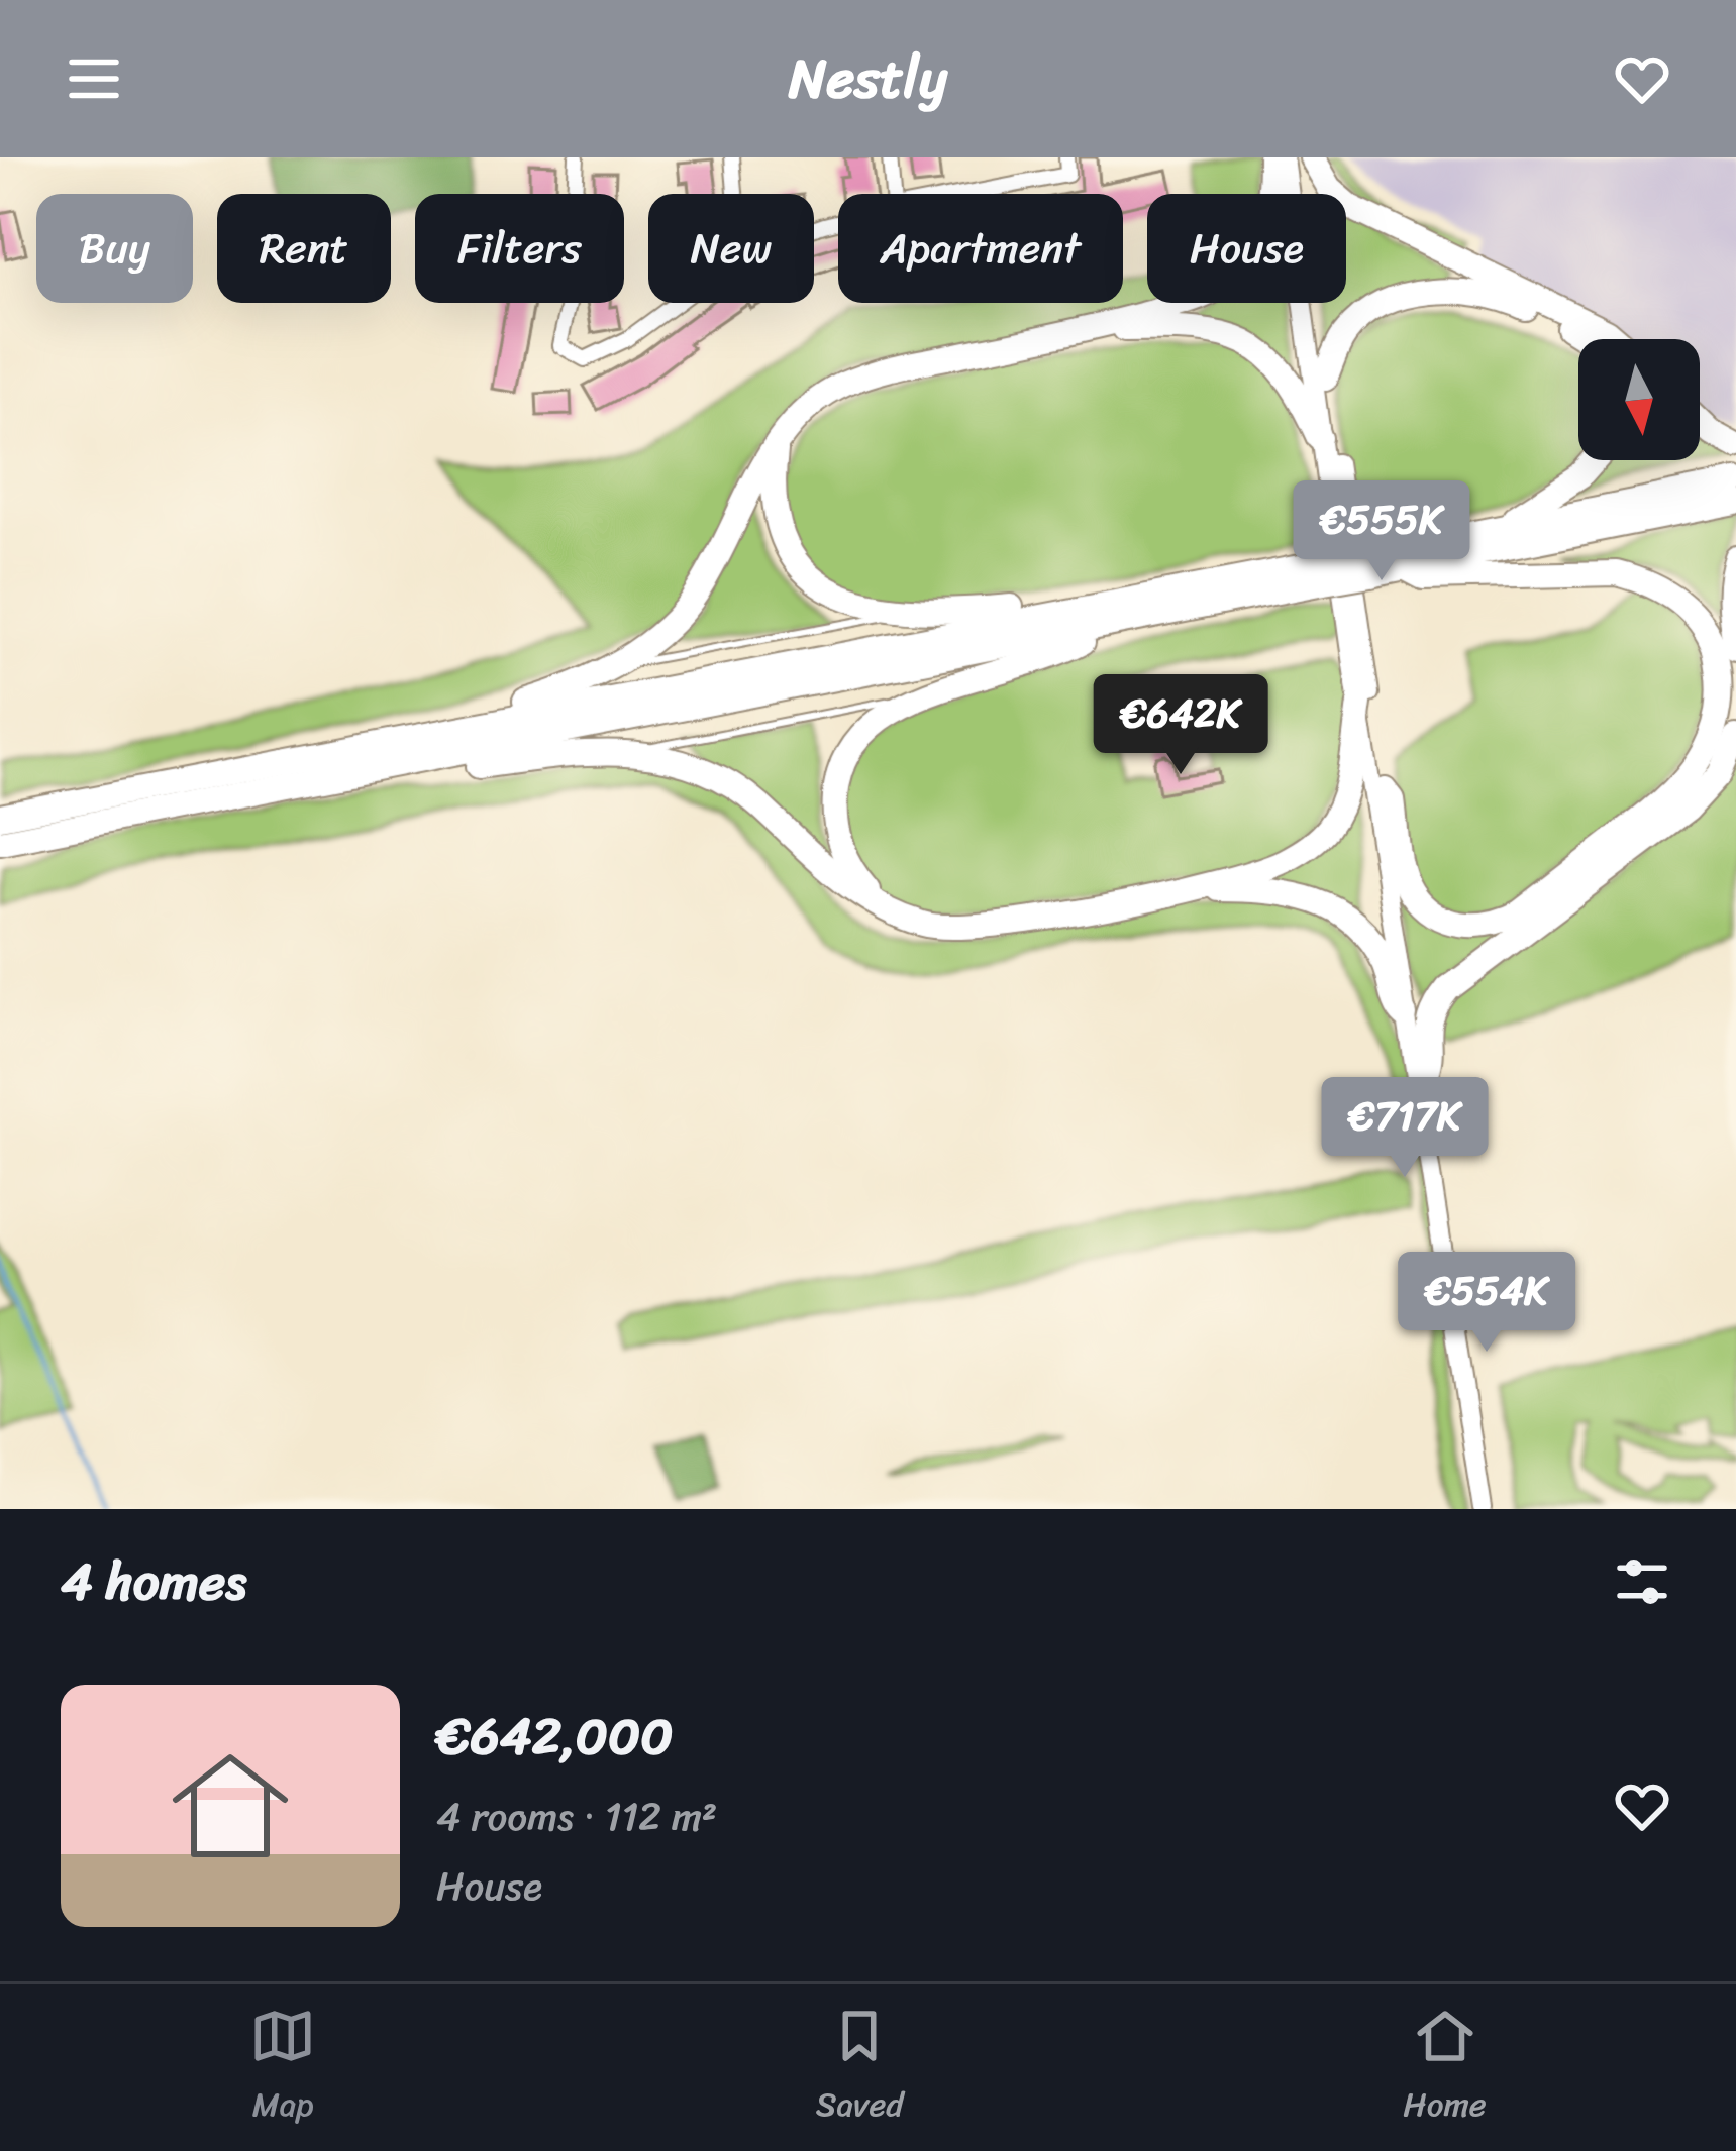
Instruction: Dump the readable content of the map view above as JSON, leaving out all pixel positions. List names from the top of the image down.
{
  "north": "bottom",
  "page": {
    "header": "Nestly",
    "chip": [
      "Buy",
      "Rent",
      "Filters",
      "New",
      "Apartment",
      "House"
    ],
    "price": [
      "€555K",
      "€642K",
      "€717K",
      "€554K"
    ],
    "heading": "4 homes",
    "list": [
      {
        "name": "€642,000",
        "note": "4 rooms · 112 m² · House"
      }
    ],
    "tabs": ["Map", "Saved", "Home"]
  }
}
